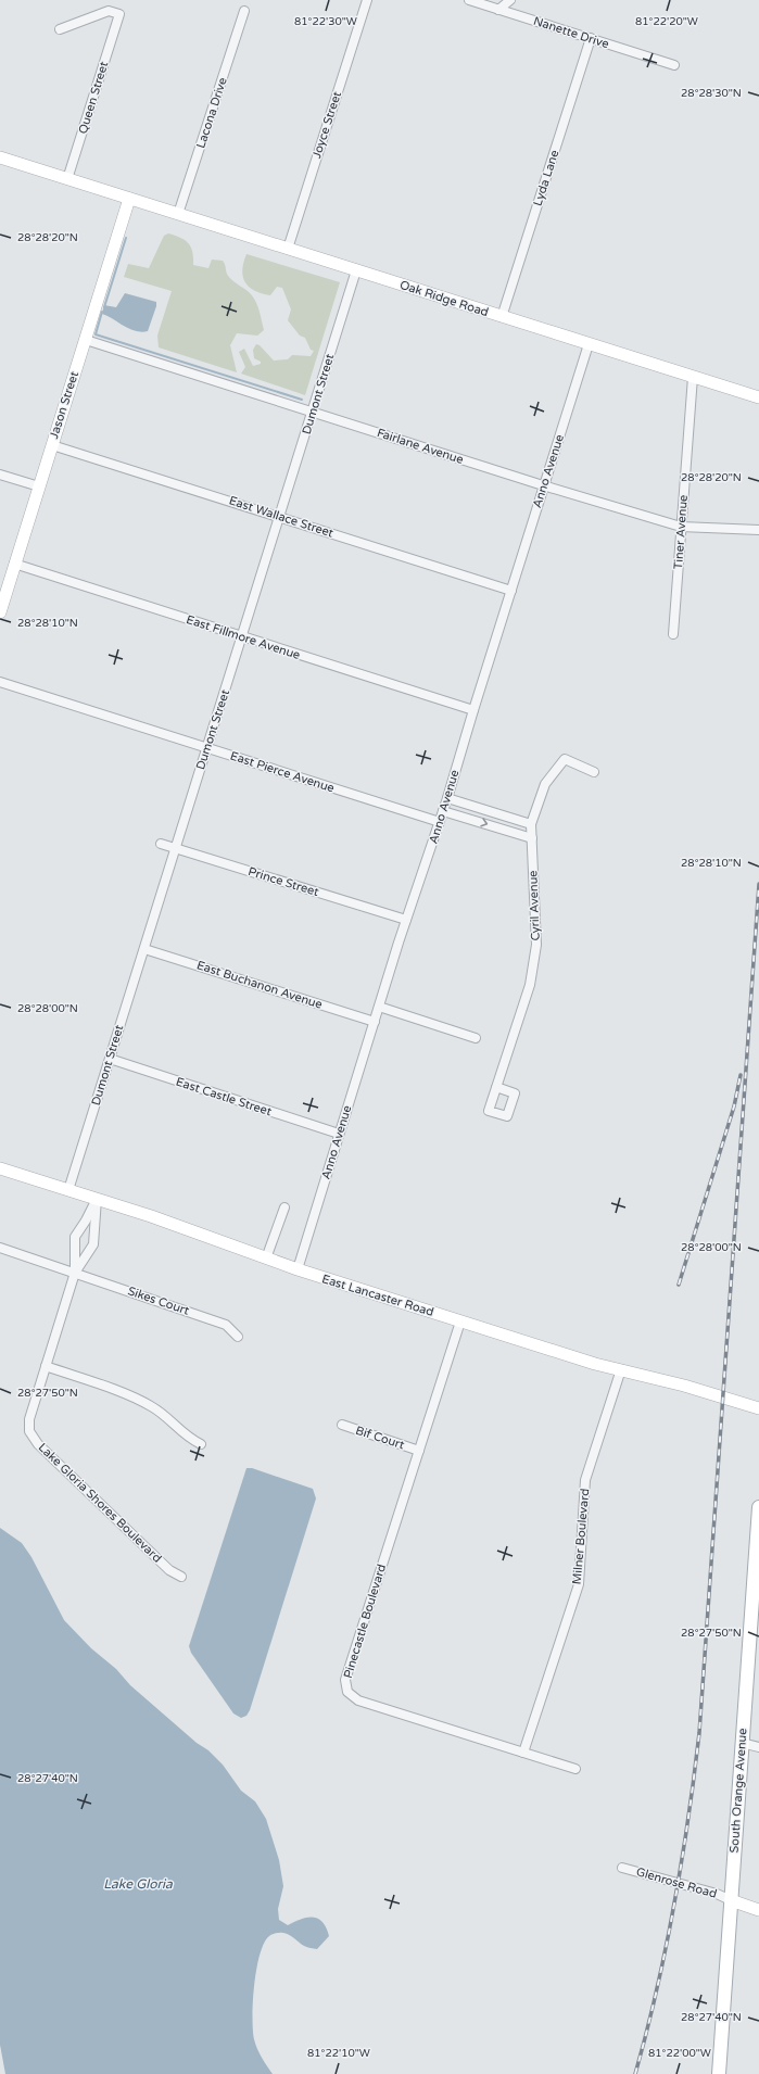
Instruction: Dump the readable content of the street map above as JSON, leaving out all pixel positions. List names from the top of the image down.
{
  "streets": {
    "main road": ["South Orange Avenue"],
    "street": [
      "Nanette Drive",
      "Queen Street",
      "Lacona Drive",
      "Joyce Street",
      "Lyda Lane",
      "Oak Ridge Road",
      "Dumont Street",
      "Jason Street",
      "Fairlane Avenue",
      "Anno Avenue",
      "East Wallace Street",
      "Tiner Avenue",
      "East Fillmore Avenue",
      "East Pierce Avenue",
      "Prince Street",
      "Cyril Avenue",
      "East Buchanon Avenue",
      "East Castle Street",
      "East Lancaster Road",
      "Sikes Court",
      "Bif Court",
      "Lake Gloria Shores Boulevard",
      "Milner Boulevard",
      "Pinecastle Boulevard",
      "Glenrose Road"
    ]
  },
  "crossings": [
    ["Nanette Drive", "Lyda Lane"],
    ["Queen Street", "Oak Ridge Road"],
    ["Lacona Drive", "Oak Ridge Road"],
    ["Joyce Street", "Oak Ridge Road"],
    ["Lyda Lane", "Oak Ridge Road"],
    ["Oak Ridge Road", "Dumont Street"],
    ["Oak Ridge Road", "Jason Street"],
    ["Oak Ridge Road", "Anno Avenue"],
    ["Oak Ridge Road", "Tiner Avenue"],
    ["Dumont Street", "Fairlane Avenue"],
    ["Dumont Street", "East Wallace Street"],
    ["Dumont Street", "East Fillmore Avenue"],
    ["Dumont Street", "East Pierce Avenue"],
    ["Dumont Street", "Prince Street"],
    ["Dumont Street", "East Buchanon Avenue"],
    ["Dumont Street", "East Castle Street"],
    ["Dumont Street", "East Lancaster Road"],
    ["Jason Street", "Fairlane Avenue"],
    ["Jason Street", "East Wallace Street"],
    ["Jason Street", "East Fillmore Avenue"],
    ["Fairlane Avenue", "Anno Avenue"],
    ["Fairlane Avenue", "Tiner Avenue"],
    ["Anno Avenue", "East Wallace Street"],
    ["Anno Avenue", "East Fillmore Avenue"],
    ["Anno Avenue", "East Pierce Avenue"],
    ["Anno Avenue", "Prince Street"],
    ["Anno Avenue", "East Buchanon Avenue"],
    ["Anno Avenue", "East Castle Street"],
    ["Anno Avenue", "East Lancaster Road"],
    ["East Lancaster Road", "Lake Gloria Shores Boulevard"],
    ["East Lancaster Road", "Milner Boulevard"],
    ["East Lancaster Road", "Pinecastle Boulevard"],
    ["Sikes Court", "Lake Gloria Shores Boulevard"],
    ["Bif Court", "Pinecastle Boulevard"],
    ["Milner Boulevard", "Pinecastle Boulevard"],
    ["South Orange Avenue", "Glenrose Road"]
  ],
  "water": ["Lake Gloria"],
  "coordinates": [
    "81°22'30\"W",
    "81°22'20\"W",
    "28°28'30\"N",
    "28°28'20\"N",
    "28°28'10\"N",
    "28°28'00\"N",
    "28°27'50\"N",
    "28°27'40\"N",
    "81°22'10\"W",
    "81°22'00\"W"
  ]
}
